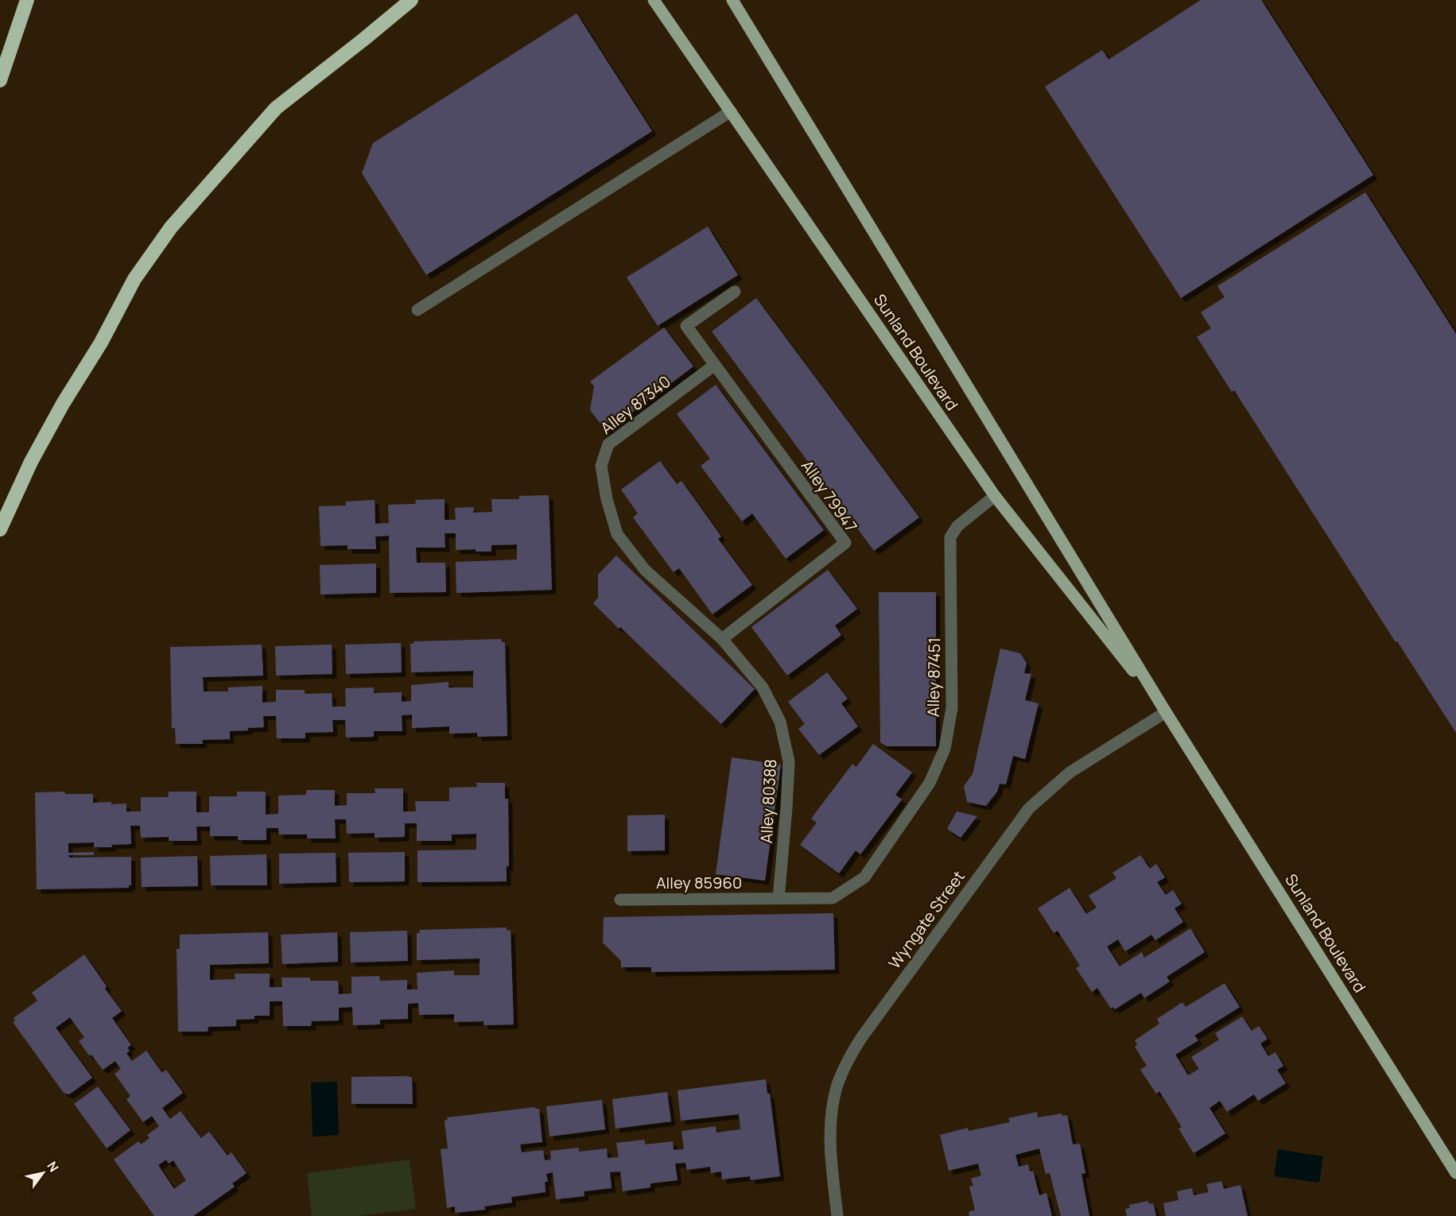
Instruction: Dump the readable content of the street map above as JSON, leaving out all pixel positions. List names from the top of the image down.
{
  "streets": {
    "main road": ["Sunland Boulevard"],
    "street": [
      "Alley 87340",
      "Alley 79947",
      "Alley 87451",
      "Alley 80388",
      "Alley 85960",
      "Wyngate Street"
    ]
  },
  "crossings": [
    ["Sunland Boulevard", "Alley 87451"],
    ["Sunland Boulevard", "Wyngate Street"],
    ["Alley 87340", "Alley 79947"],
    ["Alley 87340", "Alley 80388"],
    ["Alley 79947", "Alley 80388"],
    ["Alley 87451", "Alley 80388"],
    ["Alley 87451", "Alley 85960"],
    ["Alley 80388", "Alley 85960"]
  ],
  "north": "top right"
}
